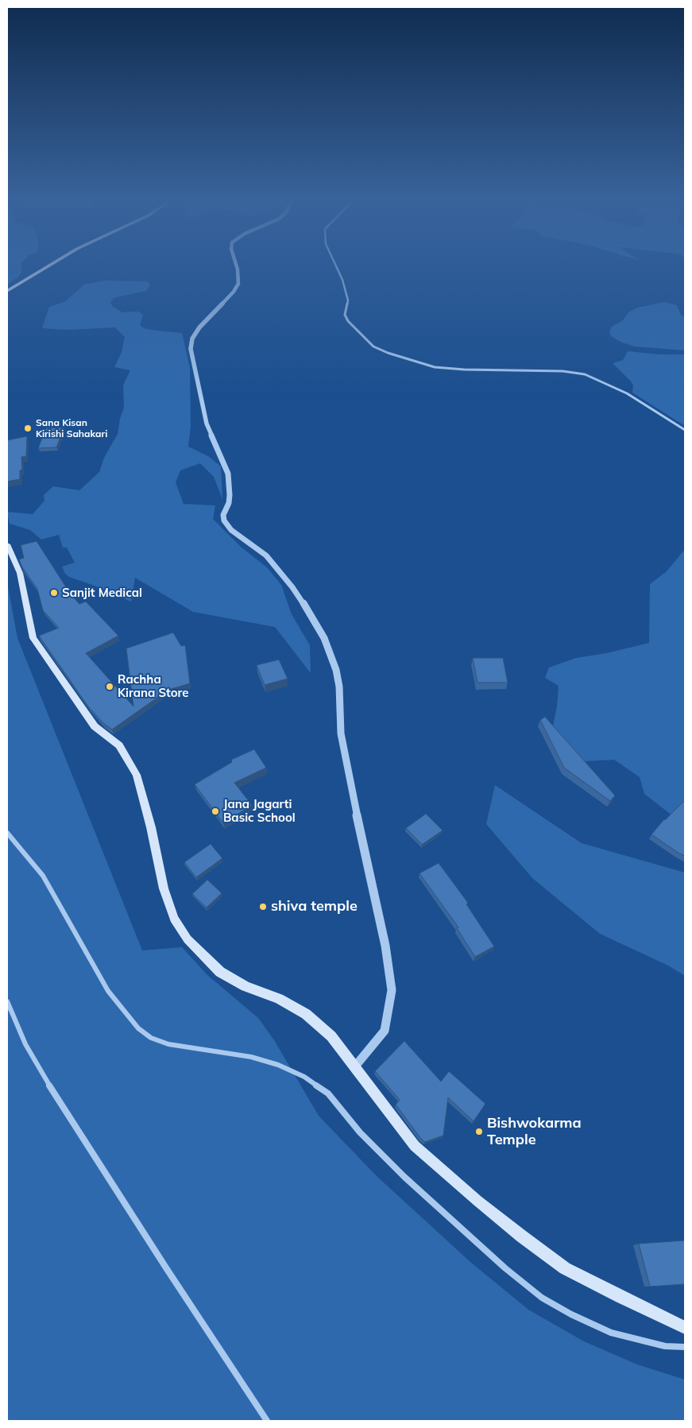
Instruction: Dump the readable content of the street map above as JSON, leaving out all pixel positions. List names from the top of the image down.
{
  "places": [
    "Sana Kisan Kirishi Sahakari",
    "Sanjit Medical",
    "Rachha Kirana Store",
    "Jana Jagarti Basic School",
    "shiva temple",
    "Bishwokarma Temple"
  ]
}
